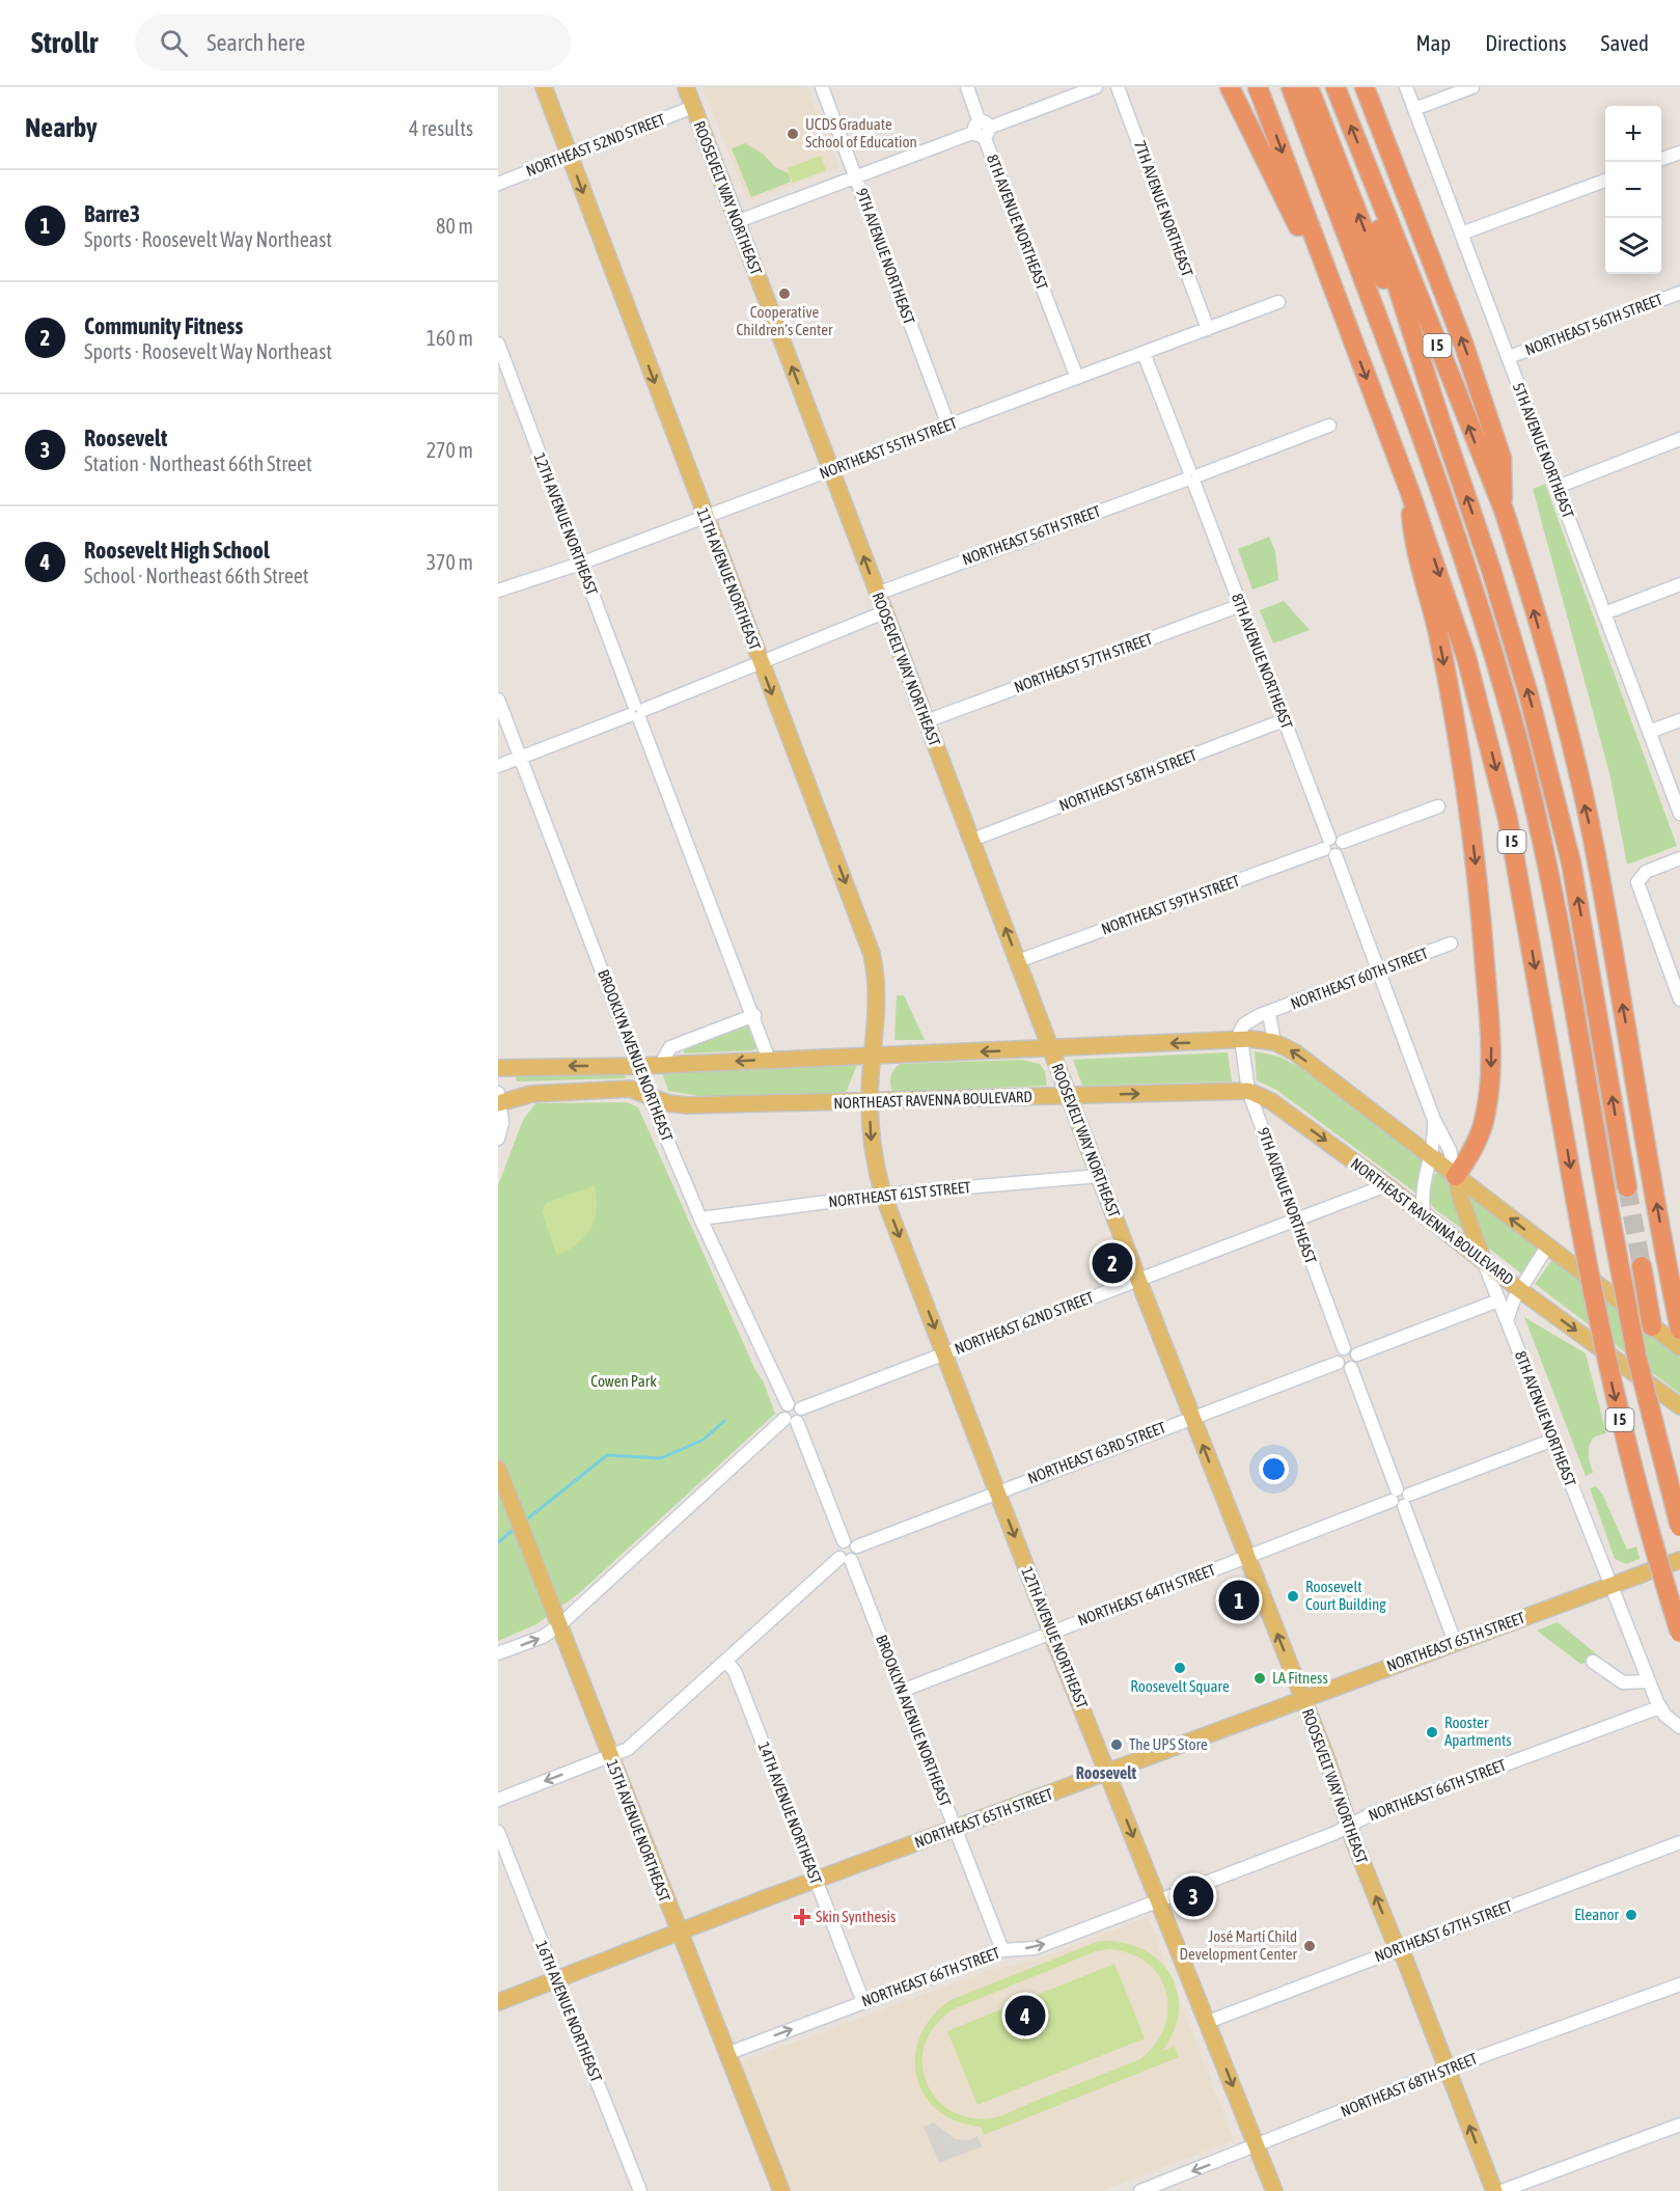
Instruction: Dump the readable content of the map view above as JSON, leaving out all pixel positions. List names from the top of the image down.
{
  "streets": {
    "highway": ["I 5"],
    "main road": [
      "ROOSEVELT WAY NORTHEAST",
      "8TH AVENUE NORTHEAST",
      "12TH AVENUE NORTHEAST",
      "11TH AVENUE NORTHEAST",
      "NORTHEAST RAVENNA BOULEVARD",
      "NORTHEAST 65TH STREET",
      "15TH AVENUE NORTHEAST"
    ],
    "street": [
      "NORTHEAST 52ND STREET",
      "7TH AVENUE NORTHEAST",
      "9TH AVENUE NORTHEAST",
      "NORTHEAST 56TH STREET",
      "NORTHEAST 55TH STREET",
      "5TH AVENUE NORTHEAST",
      "NORTHEAST 57TH STREET",
      "NORTHEAST 58TH STREET",
      "NORTHEAST 59TH STREET",
      "NORTHEAST 60TH STREET",
      "BROOKLYN AVENUE NORTHEAST",
      "NORTHEAST 61ST STREET",
      "NORTHEAST 62ND STREET",
      "NORTHEAST 63RD STREET",
      "NORTHEAST 64TH STREET",
      "NORTHEAST 66TH STREET",
      "14TH AVENUE NORTHEAST",
      "NORTHEAST 67TH STREET",
      "16TH AVENUE NORTHEAST",
      "NORTHEAST 68TH STREET"
    ]
  },
  "crossings": [
    ["NORTHEAST 52ND STREET", "ROOSEVELT WAY NORTHEAST"],
    ["NORTHEAST 52ND STREET", "11TH AVENUE NORTHEAST"],
    ["ROOSEVELT WAY NORTHEAST", "NORTHEAST 56TH STREET"],
    ["ROOSEVELT WAY NORTHEAST", "NORTHEAST 55TH STREET"],
    ["ROOSEVELT WAY NORTHEAST", "NORTHEAST 57TH STREET"],
    ["ROOSEVELT WAY NORTHEAST", "NORTHEAST 58TH STREET"],
    ["ROOSEVELT WAY NORTHEAST", "NORTHEAST 59TH STREET"],
    ["ROOSEVELT WAY NORTHEAST", "NORTHEAST RAVENNA BOULEVARD"],
    ["ROOSEVELT WAY NORTHEAST", "NORTHEAST 61ST STREET"],
    ["ROOSEVELT WAY NORTHEAST", "NORTHEAST 62ND STREET"],
    ["ROOSEVELT WAY NORTHEAST", "NORTHEAST 63RD STREET"],
    ["ROOSEVELT WAY NORTHEAST", "NORTHEAST 64TH STREET"],
    ["ROOSEVELT WAY NORTHEAST", "NORTHEAST 65TH STREET"],
    ["ROOSEVELT WAY NORTHEAST", "NORTHEAST 66TH STREET"],
    ["ROOSEVELT WAY NORTHEAST", "NORTHEAST 67TH STREET"],
    ["ROOSEVELT WAY NORTHEAST", "NORTHEAST 68TH STREET"],
    ["7TH AVENUE NORTHEAST", "NORTHEAST 55TH STREET"],
    ["8TH AVENUE NORTHEAST", "NORTHEAST 56TH STREET"],
    ["8TH AVENUE NORTHEAST", "NORTHEAST 55TH STREET"],
    ["8TH AVENUE NORTHEAST", "NORTHEAST 57TH STREET"],
    ["8TH AVENUE NORTHEAST", "NORTHEAST 58TH STREET"],
    ["8TH AVENUE NORTHEAST", "NORTHEAST 59TH STREET"],
    ["8TH AVENUE NORTHEAST", "NORTHEAST 60TH STREET"],
    ["8TH AVENUE NORTHEAST", "NORTHEAST RAVENNA BOULEVARD"],
    ["8TH AVENUE NORTHEAST", "NORTHEAST 64TH STREET"],
    ["8TH AVENUE NORTHEAST", "NORTHEAST 65TH STREET"],
    ["8TH AVENUE NORTHEAST", "NORTHEAST 66TH STREET"],
    ["9TH AVENUE NORTHEAST", "NORTHEAST 55TH STREET"],
    ["9TH AVENUE NORTHEAST", "NORTHEAST 60TH STREET"],
    ["9TH AVENUE NORTHEAST", "NORTHEAST RAVENNA BOULEVARD"],
    ["9TH AVENUE NORTHEAST", "NORTHEAST 62ND STREET"],
    ["9TH AVENUE NORTHEAST", "NORTHEAST 63RD STREET"],
    ["NORTHEAST 56TH STREET", "5TH AVENUE NORTHEAST"],
    ["NORTHEAST 55TH STREET", "12TH AVENUE NORTHEAST"],
    ["NORTHEAST 55TH STREET", "11TH AVENUE NORTHEAST"],
    ["12TH AVENUE NORTHEAST", "11TH AVENUE NORTHEAST"],
    ["12TH AVENUE NORTHEAST", "NORTHEAST RAVENNA BOULEVARD"],
    ["12TH AVENUE NORTHEAST", "NORTHEAST 61ST STREET"],
    ["12TH AVENUE NORTHEAST", "NORTHEAST 62ND STREET"],
    ["12TH AVENUE NORTHEAST", "NORTHEAST 63RD STREET"],
    ["12TH AVENUE NORTHEAST", "NORTHEAST 64TH STREET"],
    ["12TH AVENUE NORTHEAST", "NORTHEAST 65TH STREET"],
    ["12TH AVENUE NORTHEAST", "NORTHEAST 66TH STREET"],
    ["12TH AVENUE NORTHEAST", "NORTHEAST 67TH STREET"],
    ["12TH AVENUE NORTHEAST", "NORTHEAST 68TH STREET"],
    ["BROOKLYN AVENUE NORTHEAST", "NORTHEAST RAVENNA BOULEVARD"],
    ["BROOKLYN AVENUE NORTHEAST", "NORTHEAST 61ST STREET"],
    ["BROOKLYN AVENUE NORTHEAST", "NORTHEAST 62ND STREET"],
    ["BROOKLYN AVENUE NORTHEAST", "NORTHEAST 63RD STREET"],
    ["BROOKLYN AVENUE NORTHEAST", "NORTHEAST 64TH STREET"],
    ["BROOKLYN AVENUE NORTHEAST", "NORTHEAST 65TH STREET"],
    ["BROOKLYN AVENUE NORTHEAST", "NORTHEAST 66TH STREET"],
    ["NORTHEAST RAVENNA BOULEVARD", "NORTHEAST 62ND STREET"],
    ["NORTHEAST 65TH STREET", "14TH AVENUE NORTHEAST"],
    ["NORTHEAST 65TH STREET", "15TH AVENUE NORTHEAST"],
    ["NORTHEAST 65TH STREET", "16TH AVENUE NORTHEAST"],
    ["NORTHEAST 66TH STREET", "14TH AVENUE NORTHEAST"],
    ["NORTHEAST 66TH STREET", "15TH AVENUE NORTHEAST"]
  ],
  "one_way": ["ROOSEVELT WAY NORTHEAST", "11TH AVENUE NORTHEAST"],
  "districts": ["Roosevelt"],
  "parks": ["Cowen Park"],
  "places": {
    "other": [
      "UCDS Graduate School of Education",
      "Cooperative Children’s Center",
      "Roosevelt Court Building",
      "Roosevelt Square",
      "LA Fitness",
      "Rooster Apartments",
      "The UPS Store",
      "Eleanor",
      "José Martí Child Development Center"
    ],
    "health": ["Skin Synthesis"]
  },
  "page": {
    "header": "Strollr",
    "search": "Search here",
    "nav": ["Map", "Directions", "Saved"],
    "heading": ["Nearby", "4 results"],
    "map_buttons": ["+", "−"],
    "list": [
      {
        "mark": "1",
        "name": "Barre3",
        "note": "Sports · Roosevelt Way Northeast",
        "value": "80 m"
      },
      {
        "mark": "2",
        "name": "Community Fitness",
        "note": "Sports · Roosevelt Way Northeast",
        "value": "160 m"
      },
      {
        "mark": "3",
        "name": "Roosevelt",
        "note": "Station · Northeast 66th Street",
        "value": "270 m"
      },
      {
        "mark": "4",
        "name": "Roosevelt High School",
        "note": "School · Northeast 66th Street",
        "value": "370 m"
      }
    ],
    "pins": [
      "2",
      "1",
      "3",
      "4"
    ]
  }
}
